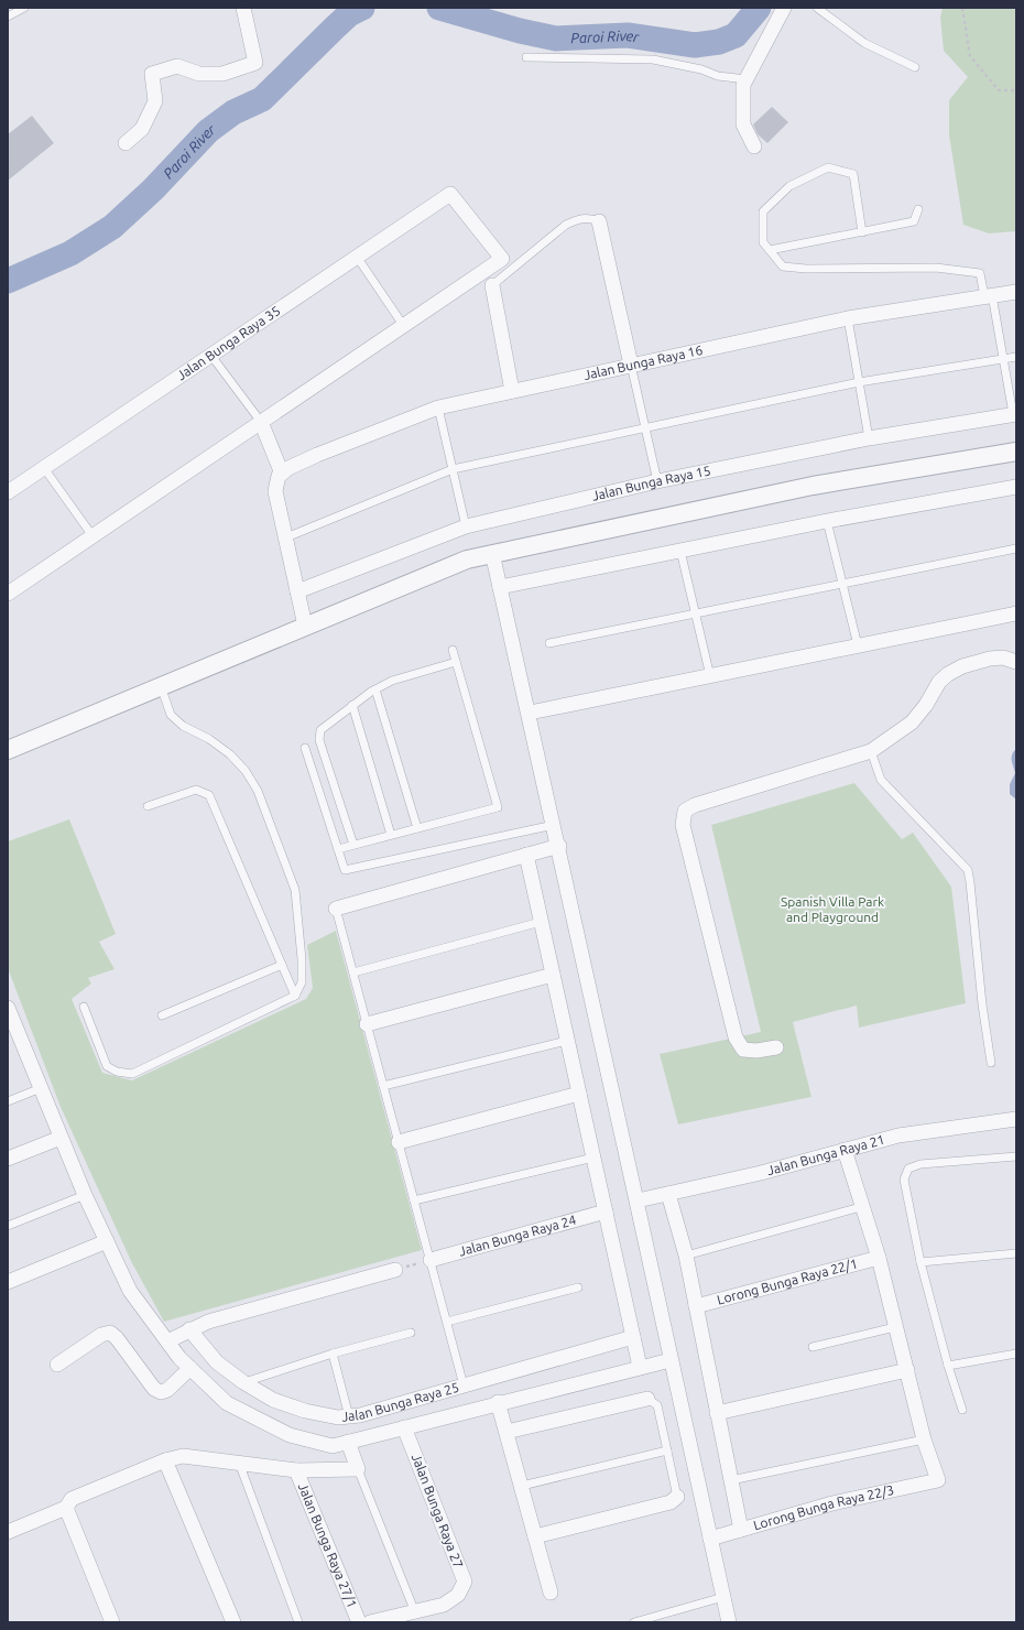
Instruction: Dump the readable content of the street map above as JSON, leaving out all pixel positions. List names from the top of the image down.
{
  "streets": {
    "street": [
      "Jalan Bunga Raya 35",
      "Jalan Bunga Raya 16",
      "Jalan Bunga Raya 15",
      "Jalan Bunga Raya 21",
      "Jalan Bunga Raya 24",
      "Lorong Bunga Raya 22/1",
      "Jalan Bunga Raya 25",
      "Lorong Bunga Raya 22/3",
      "Jalan Bunga Raya 27",
      "Jalan Bunga Raya 27/1"
    ]
  },
  "water": ["Paroi River"],
  "parks": ["Spanish Villa Park and Playground"]
}
